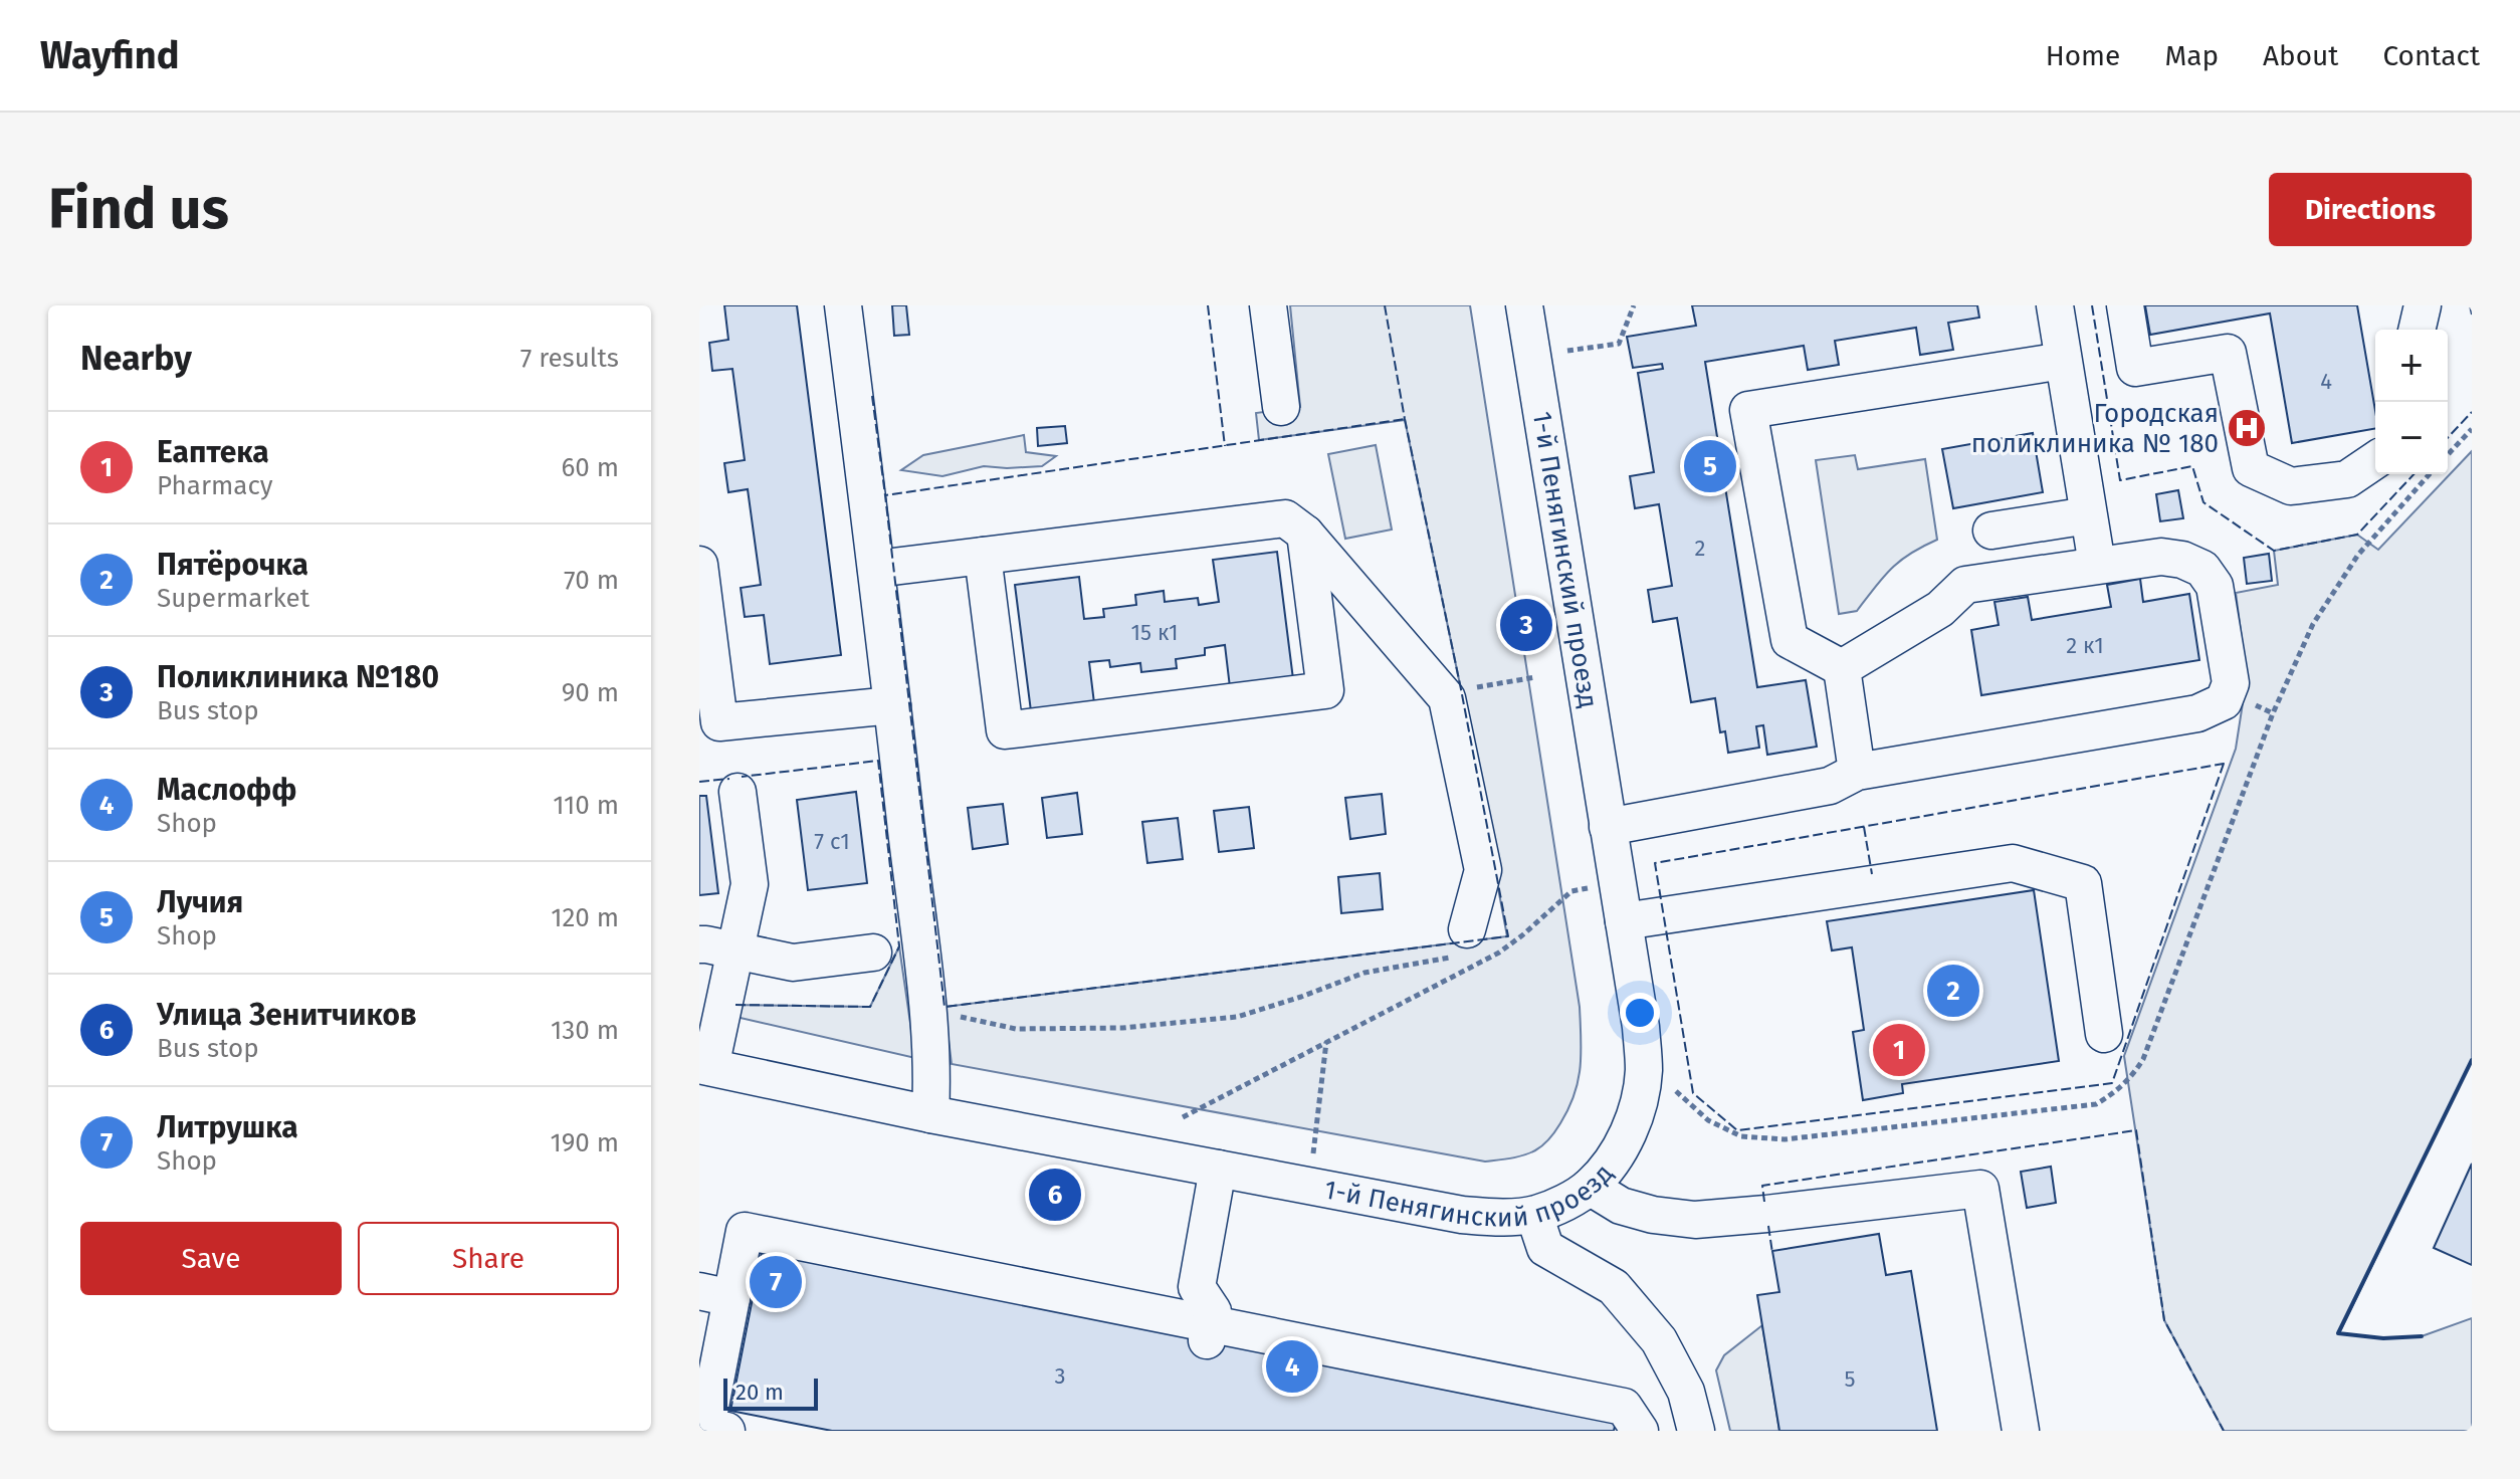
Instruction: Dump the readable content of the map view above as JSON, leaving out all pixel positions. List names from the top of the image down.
{
  "streets": {
    "street": ["1-й Пенягинский проезд"]
  },
  "places": {
    "hospital": ["Городская поликлиника № 180"]
  },
  "house_numbers": [
    "4",
    "2",
    "15 к1",
    "2 к1",
    "7 с1",
    "3",
    "5"
  ],
  "scale_bar": "20 m",
  "page": {
    "header": "Wayfind",
    "nav": [
      "Home",
      "Map",
      "About",
      "Contact"
    ],
    "buttons": [
      "Directions",
      ["Save", "Share"]
    ],
    "title": "Find us",
    "heading": ["Nearby", "7 results"],
    "map_buttons": ["+", "−"],
    "list": [
      {
        "mark": "1",
        "name": "Еаптека",
        "note": "Pharmacy",
        "value": "60 m"
      },
      {
        "mark": "2",
        "name": "Пятёрочка",
        "note": "Supermarket",
        "value": "70 m"
      },
      {
        "mark": "3",
        "name": "Поликлиника №180",
        "note": "Bus stop",
        "value": "90 m"
      },
      {
        "mark": "4",
        "name": "Маслофф",
        "note": "Shop",
        "value": "110 m"
      },
      {
        "mark": "5",
        "name": "Лучия",
        "note": "Shop",
        "value": "120 m"
      },
      {
        "mark": "6",
        "name": "Улица Зенитчиков",
        "note": "Bus stop",
        "value": "130 m"
      },
      {
        "mark": "7",
        "name": "Литрушка",
        "note": "Shop",
        "value": "190 m"
      }
    ],
    "pins": [
      "5",
      "3",
      "2",
      "1",
      "6",
      "7",
      "4"
    ],
    "scale": "20 m"
  }
}
